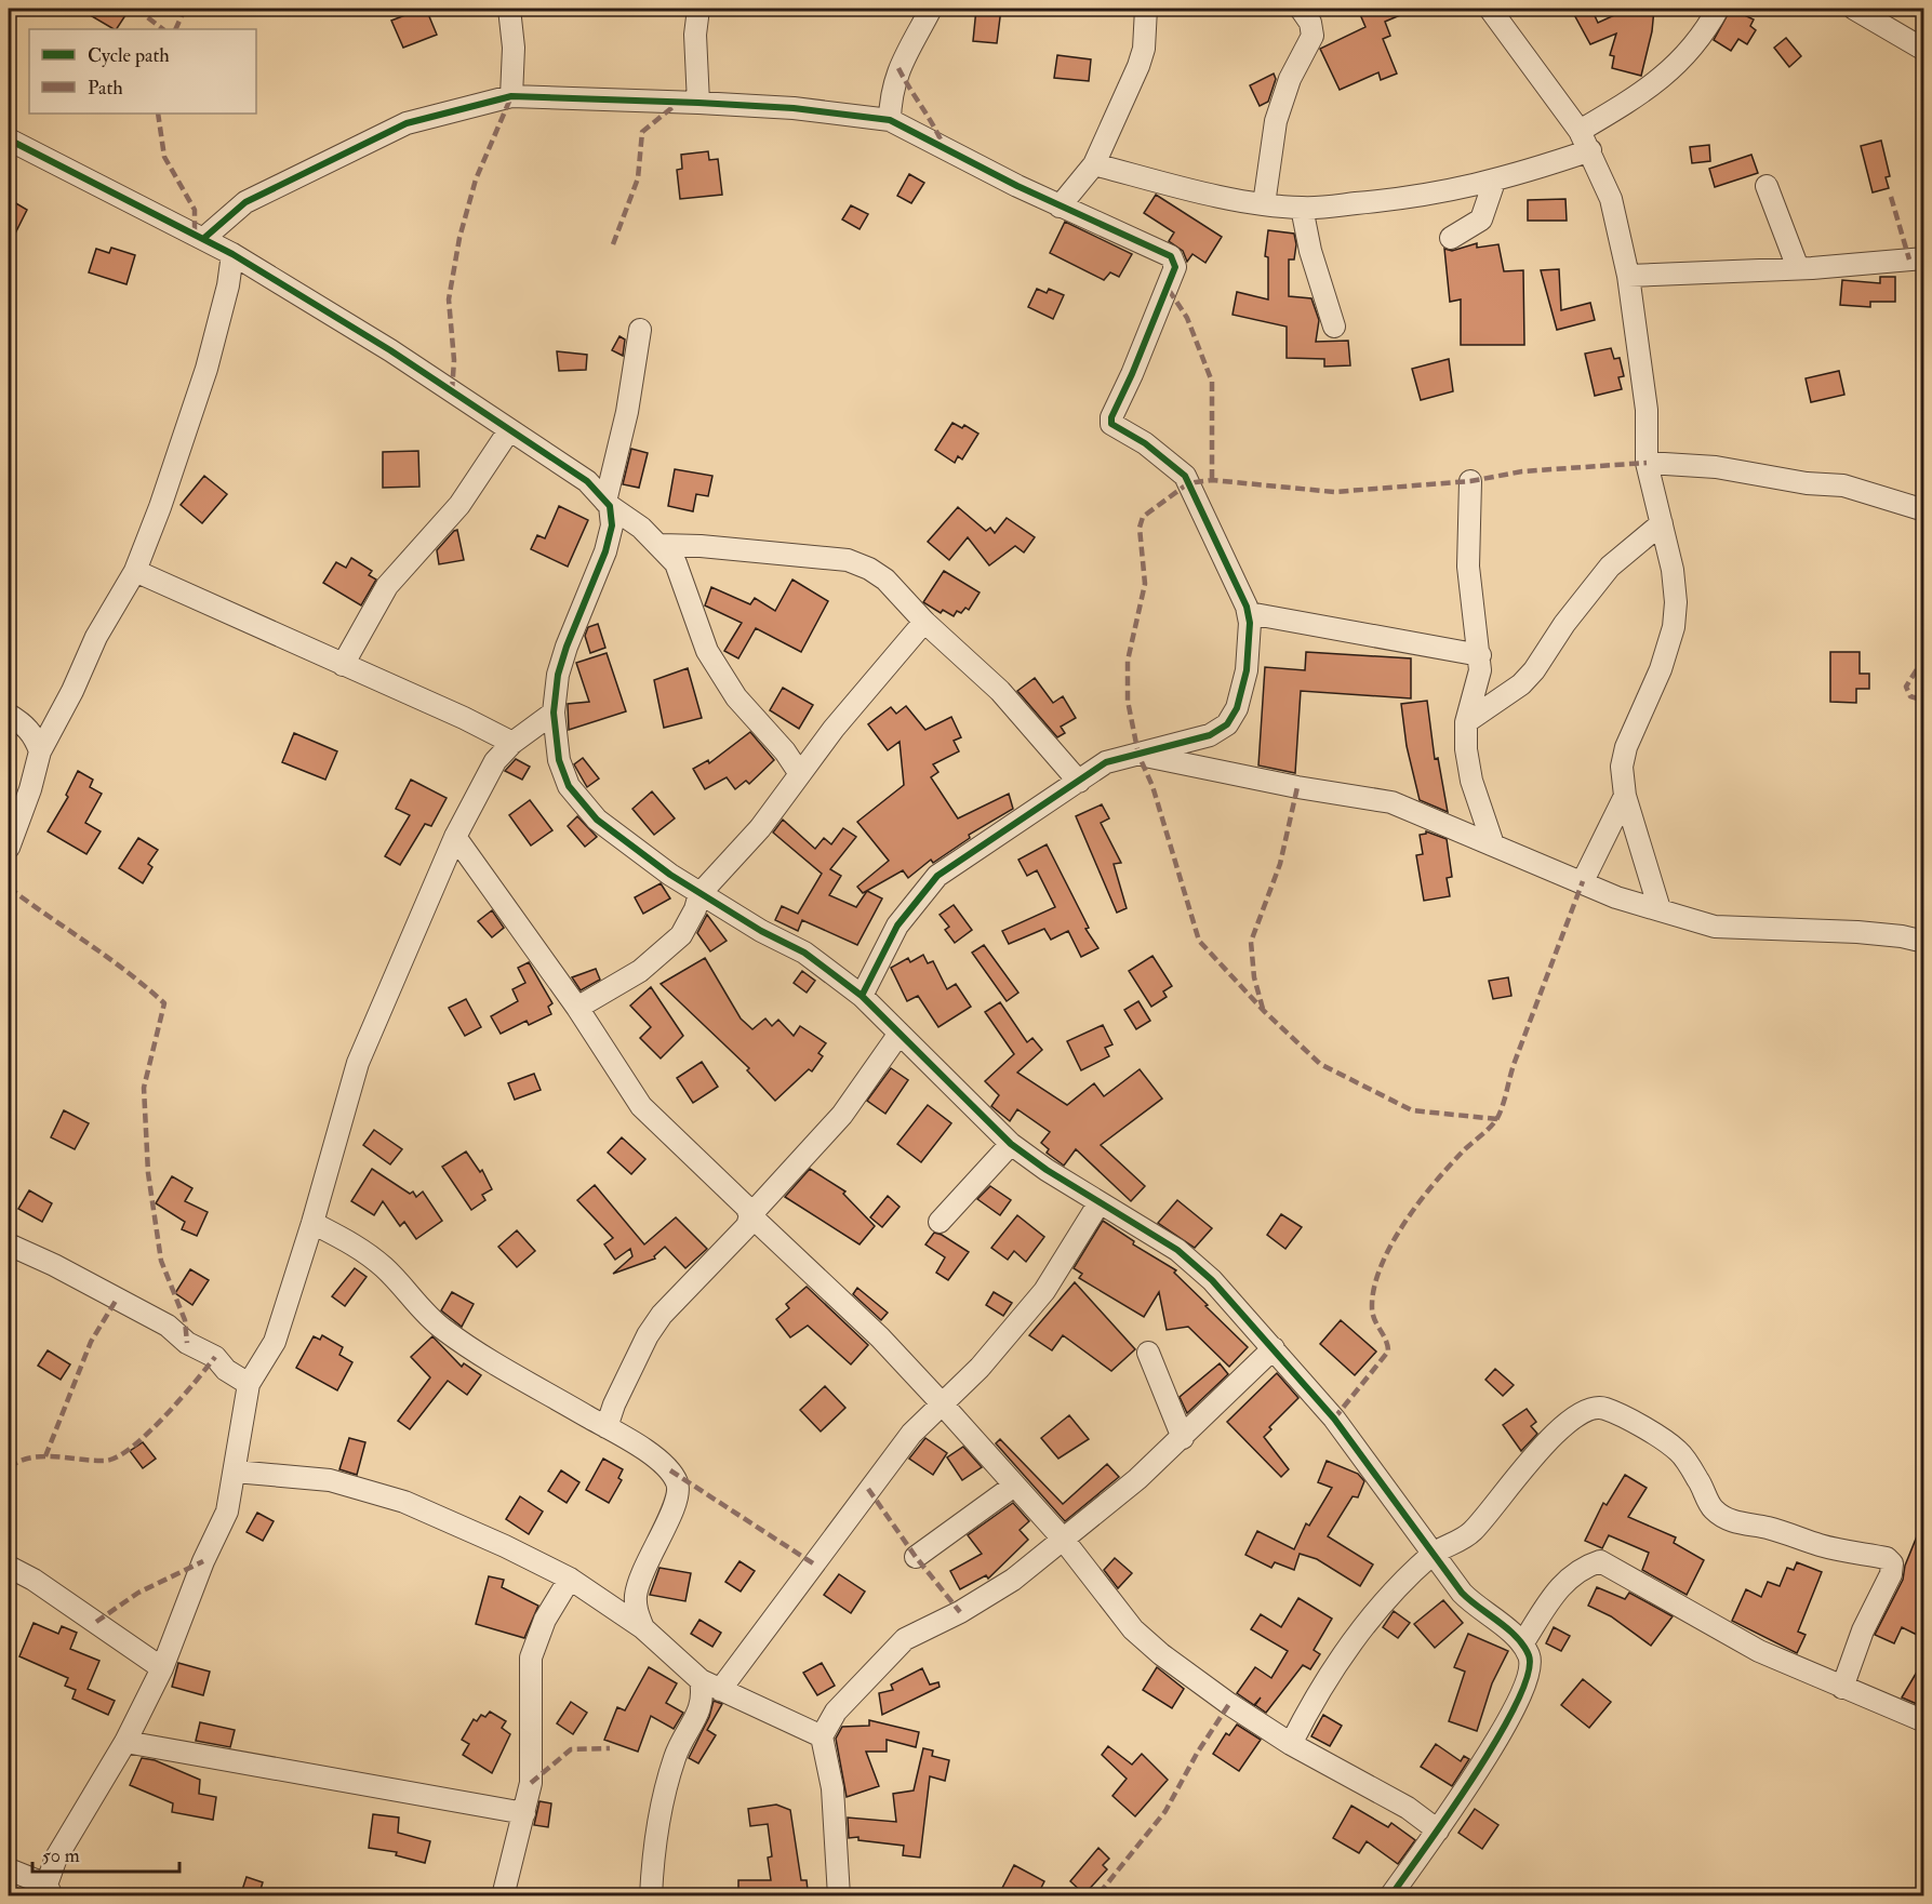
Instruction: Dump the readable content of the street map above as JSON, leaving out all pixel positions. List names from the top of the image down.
{
  "legend": ["Cycle path", "Path"],
  "scale_bar": "50 m"
}
